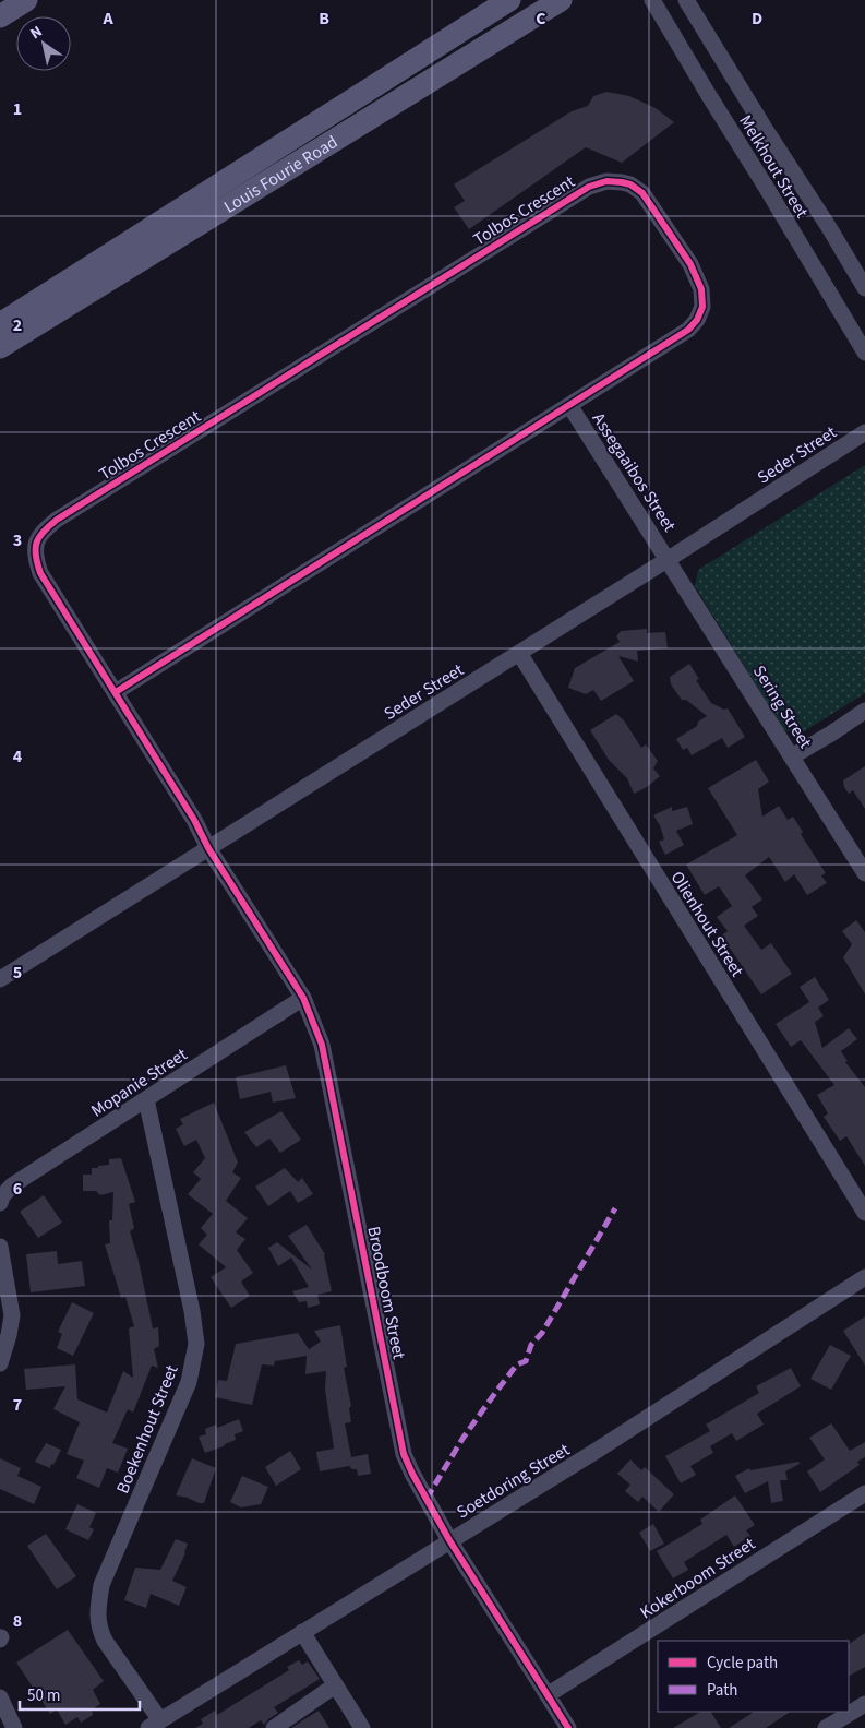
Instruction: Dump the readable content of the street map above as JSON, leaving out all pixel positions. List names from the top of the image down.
{
  "streets": {
    "main road": ["Louis Fourie Road"],
    "street": [
      "Melkhout Street",
      "Tolbos Crescent",
      "Seder Street",
      "Assegaaibos Street",
      "Sering Street",
      "Olienhout Street",
      "Mopanie Street",
      "Broodboom Street",
      "Boekenhout Street",
      "Soetdoring Street",
      "Kokerboom Street"
    ]
  },
  "crossings": [
    ["Tolbos Crescent", "Seder Street"],
    ["Tolbos Crescent", "Assegaaibos Street"],
    ["Tolbos Crescent", "Broodboom Street"],
    ["Seder Street", "Assegaaibos Street"],
    ["Seder Street", "Sering Street"],
    ["Seder Street", "Olienhout Street"],
    ["Seder Street", "Broodboom Street"],
    ["Assegaaibos Street", "Sering Street"],
    ["Mopanie Street", "Broodboom Street"],
    ["Mopanie Street", "Boekenhout Street"],
    ["Broodboom Street", "Soetdoring Street"],
    ["Broodboom Street", "Kokerboom Street"],
    ["Boekenhout Street", "Soetdoring Street"]
  ],
  "legend": ["Cycle path", "Path"],
  "scale_bar": "50 m",
  "north": "top left",
  "grid": {
    "columns": [
      "A",
      "B",
      "C",
      "D"
    ],
    "rows": [
      "1",
      "2",
      "3",
      "4",
      "5",
      "6",
      "7",
      "8"
    ]
  }
}
